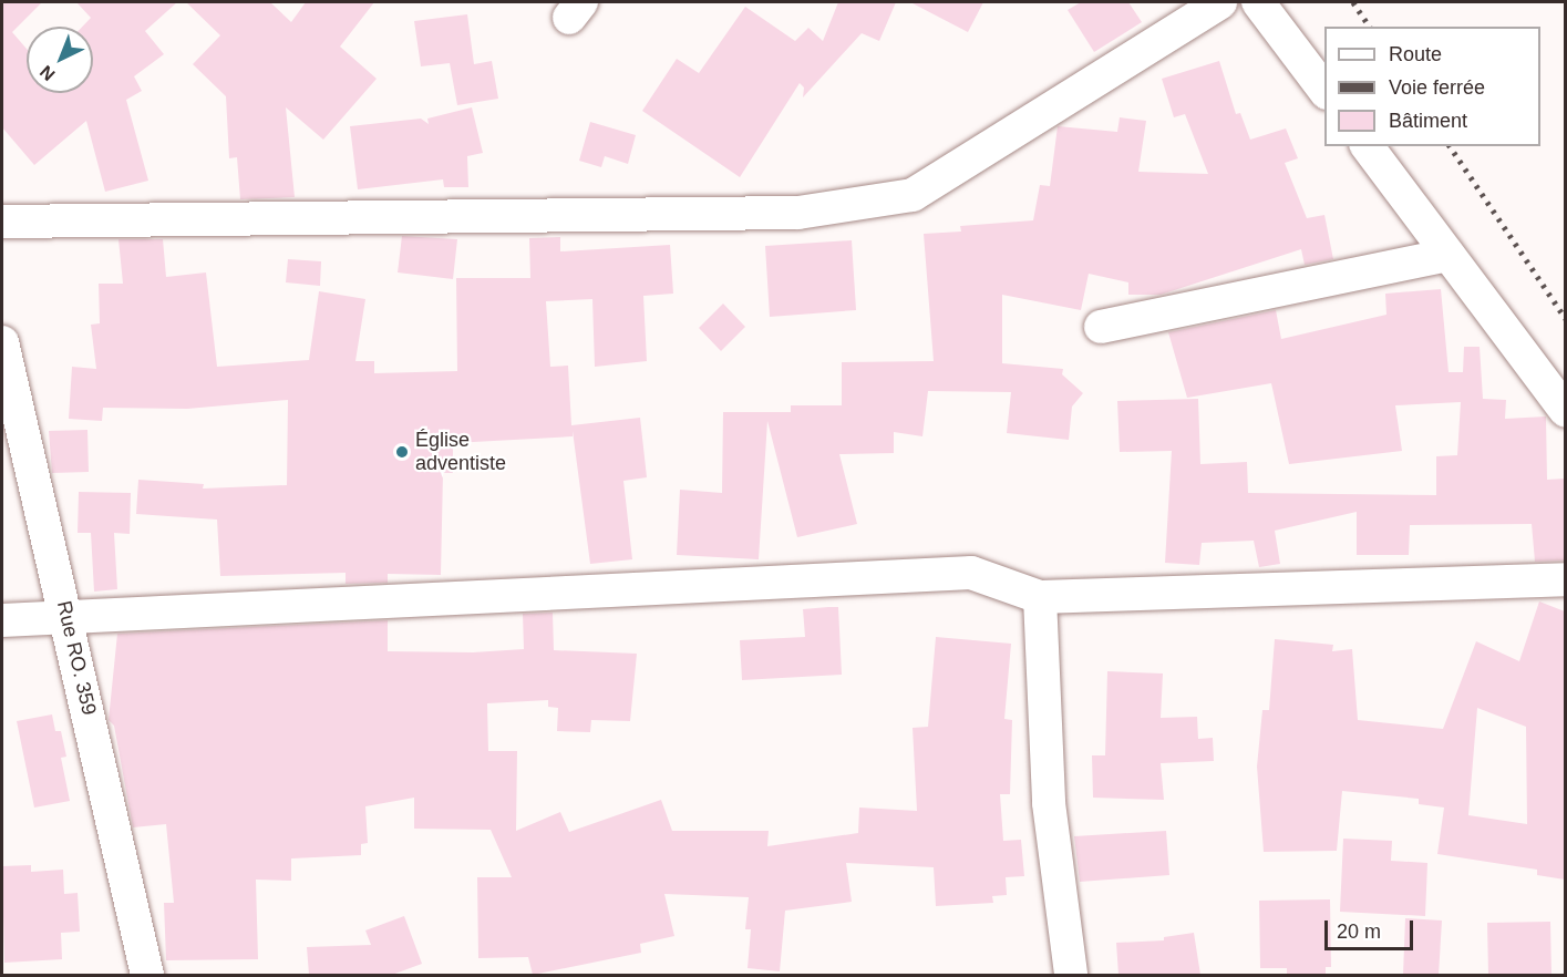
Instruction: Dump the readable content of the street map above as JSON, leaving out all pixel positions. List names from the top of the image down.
{
  "streets": {
    "street": ["Rue RO. 359"]
  },
  "places": ["Église adventiste"],
  "legend": ["Route", "Voie ferrée", "Bâtiment"],
  "scale_bar": "20 m",
  "north": "bottom left"
}
